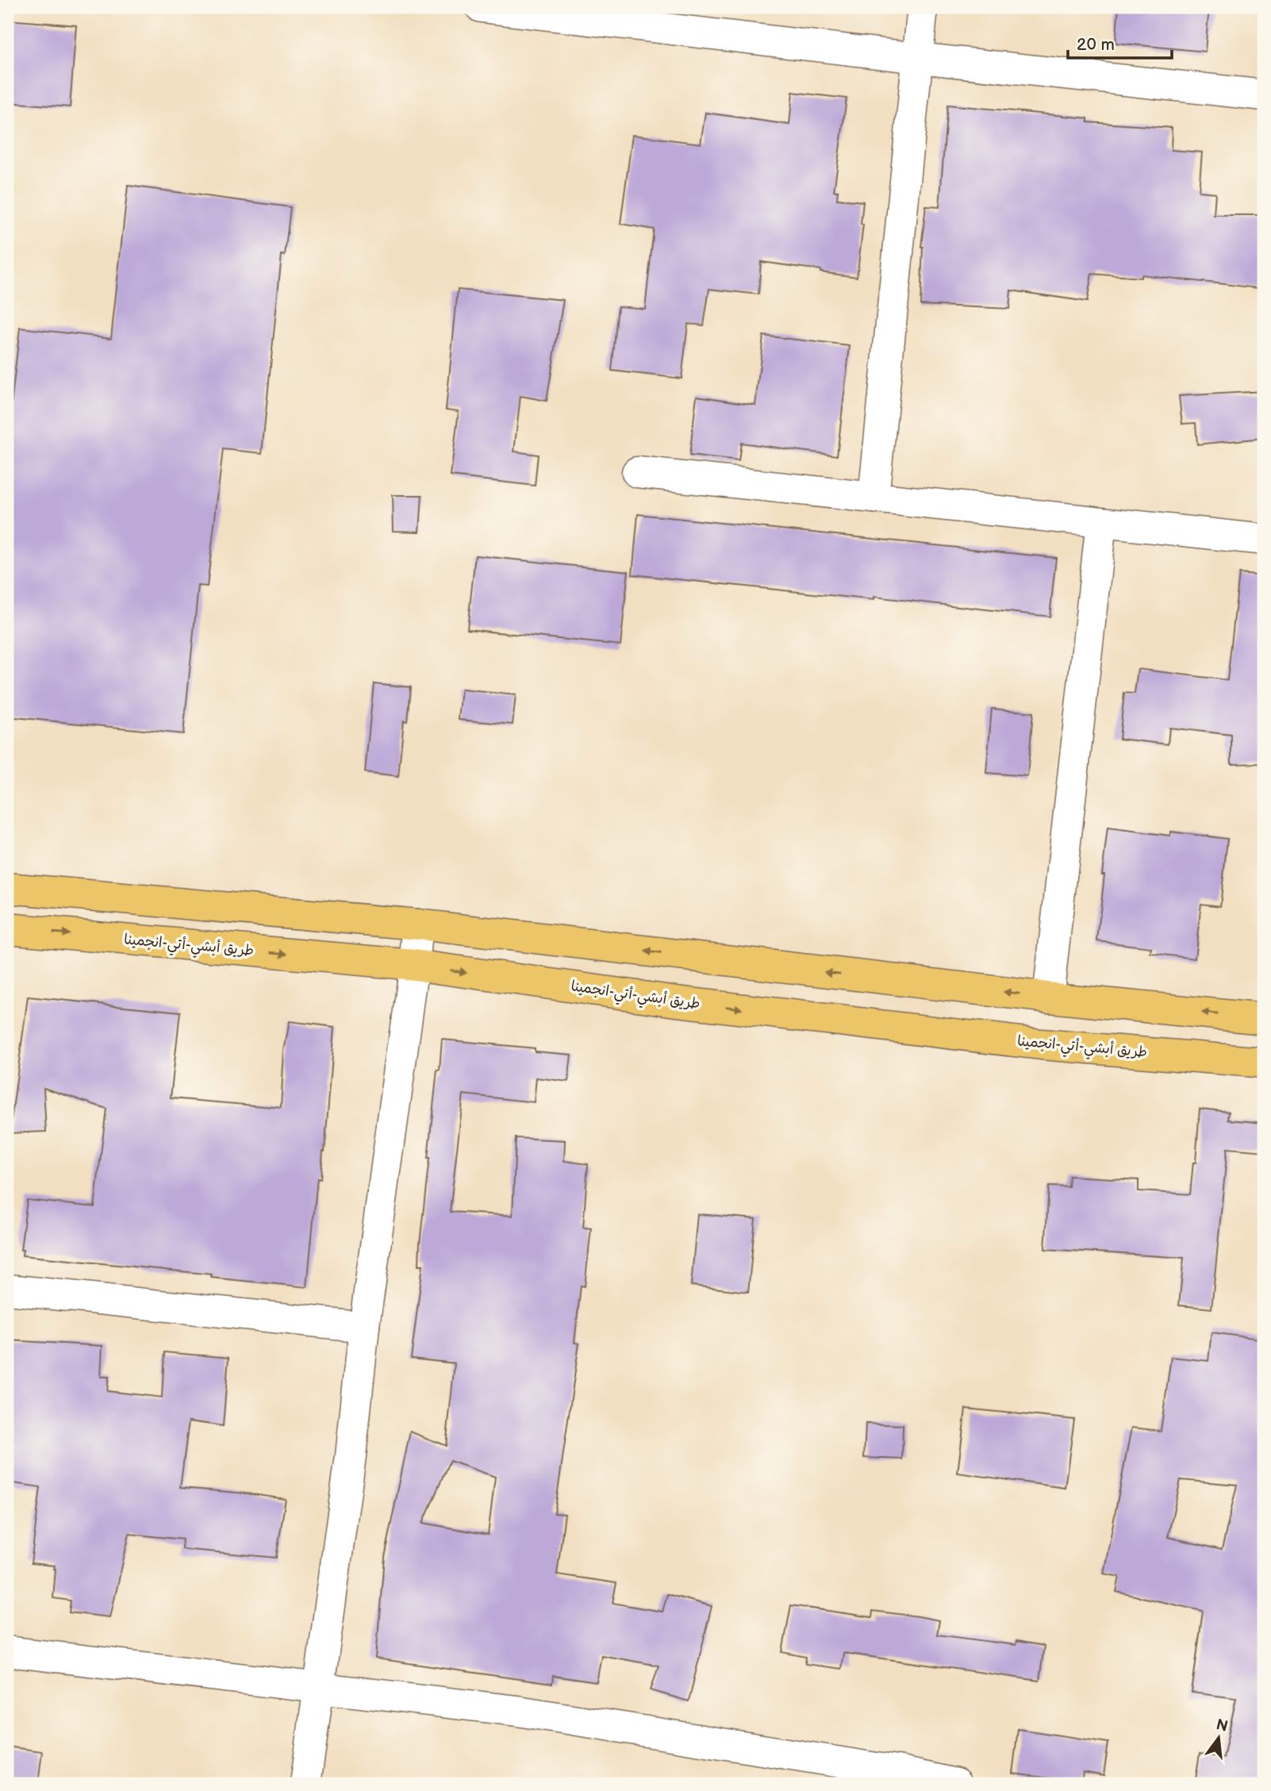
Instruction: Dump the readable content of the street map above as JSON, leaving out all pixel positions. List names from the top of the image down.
{
  "streets": {
    "highway": ["طريق أبشي-أتي-انجمينا"]
  },
  "scale_bar": "20 m",
  "north": "top"
}
